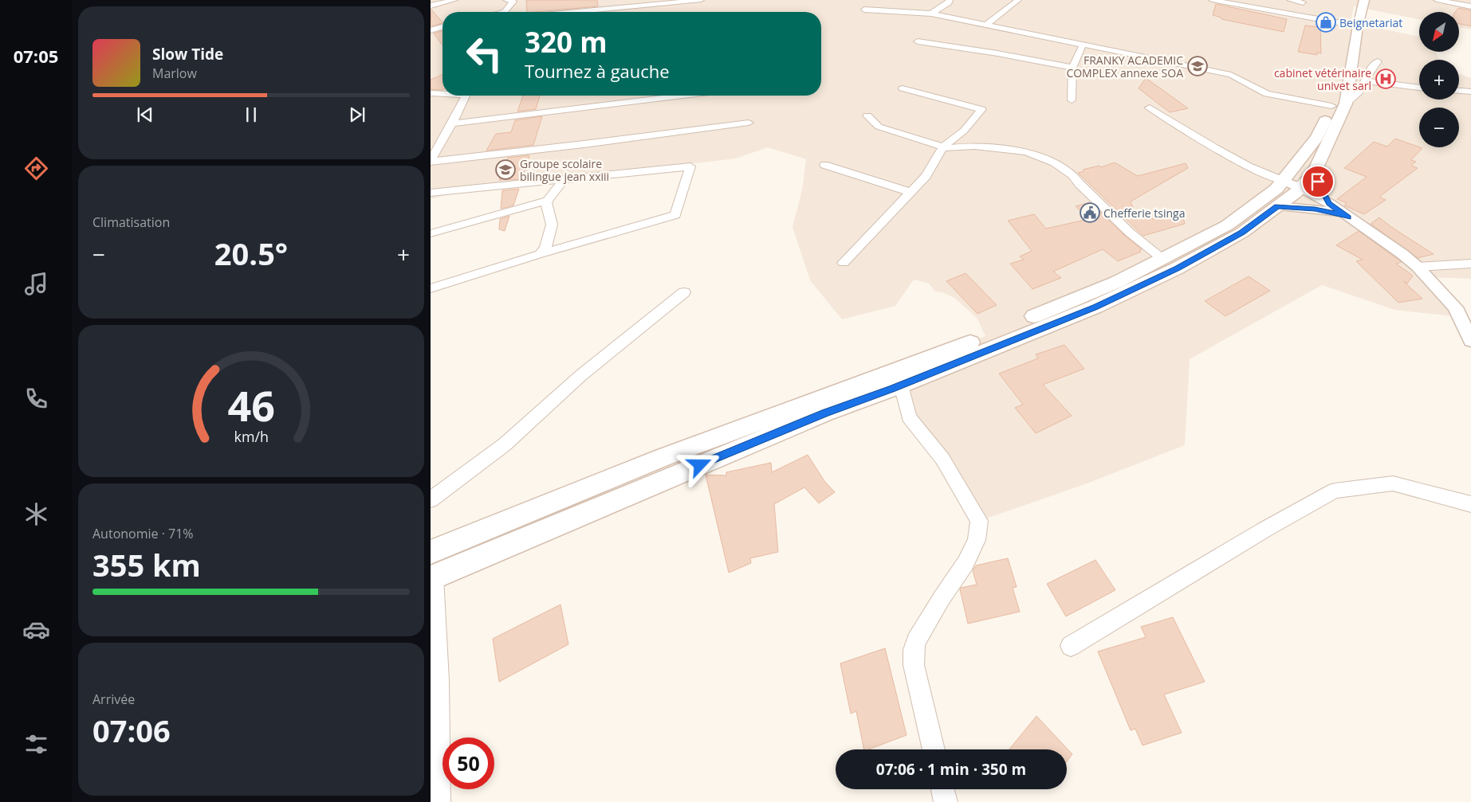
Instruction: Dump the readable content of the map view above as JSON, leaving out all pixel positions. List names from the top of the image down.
{
  "places": {
    "shop": ["Beignetariat"],
    "school or university": ["FRANKY ACADEMIC COMPLEX annexe SOA", "Groupe scolaire bilingue jean xxiii"],
    "hospital": ["cabinet vétérinaire univet sarl"],
    "public building": ["Chefferie tsinga"]
  },
  "north": "bottom left",
  "page": {
    "tabs": "07:05",
    "map_buttons": ["+", "−"],
    "turn": ["320 m", "Tournez à gauche"],
    "song": ["Slow Tide", "Marlow"],
    "tile": [
      "Climatisation",
      ["Autonomie · 71%", "355 km"],
      ["Arrivée", "07:06"]
    ],
    "heat": ["−", "20.5°", "+"],
    "limit": "50",
    "trip": "07:06 · 1 min · 350 m",
    "gauge": ["46", "km/h"]
  }
}
